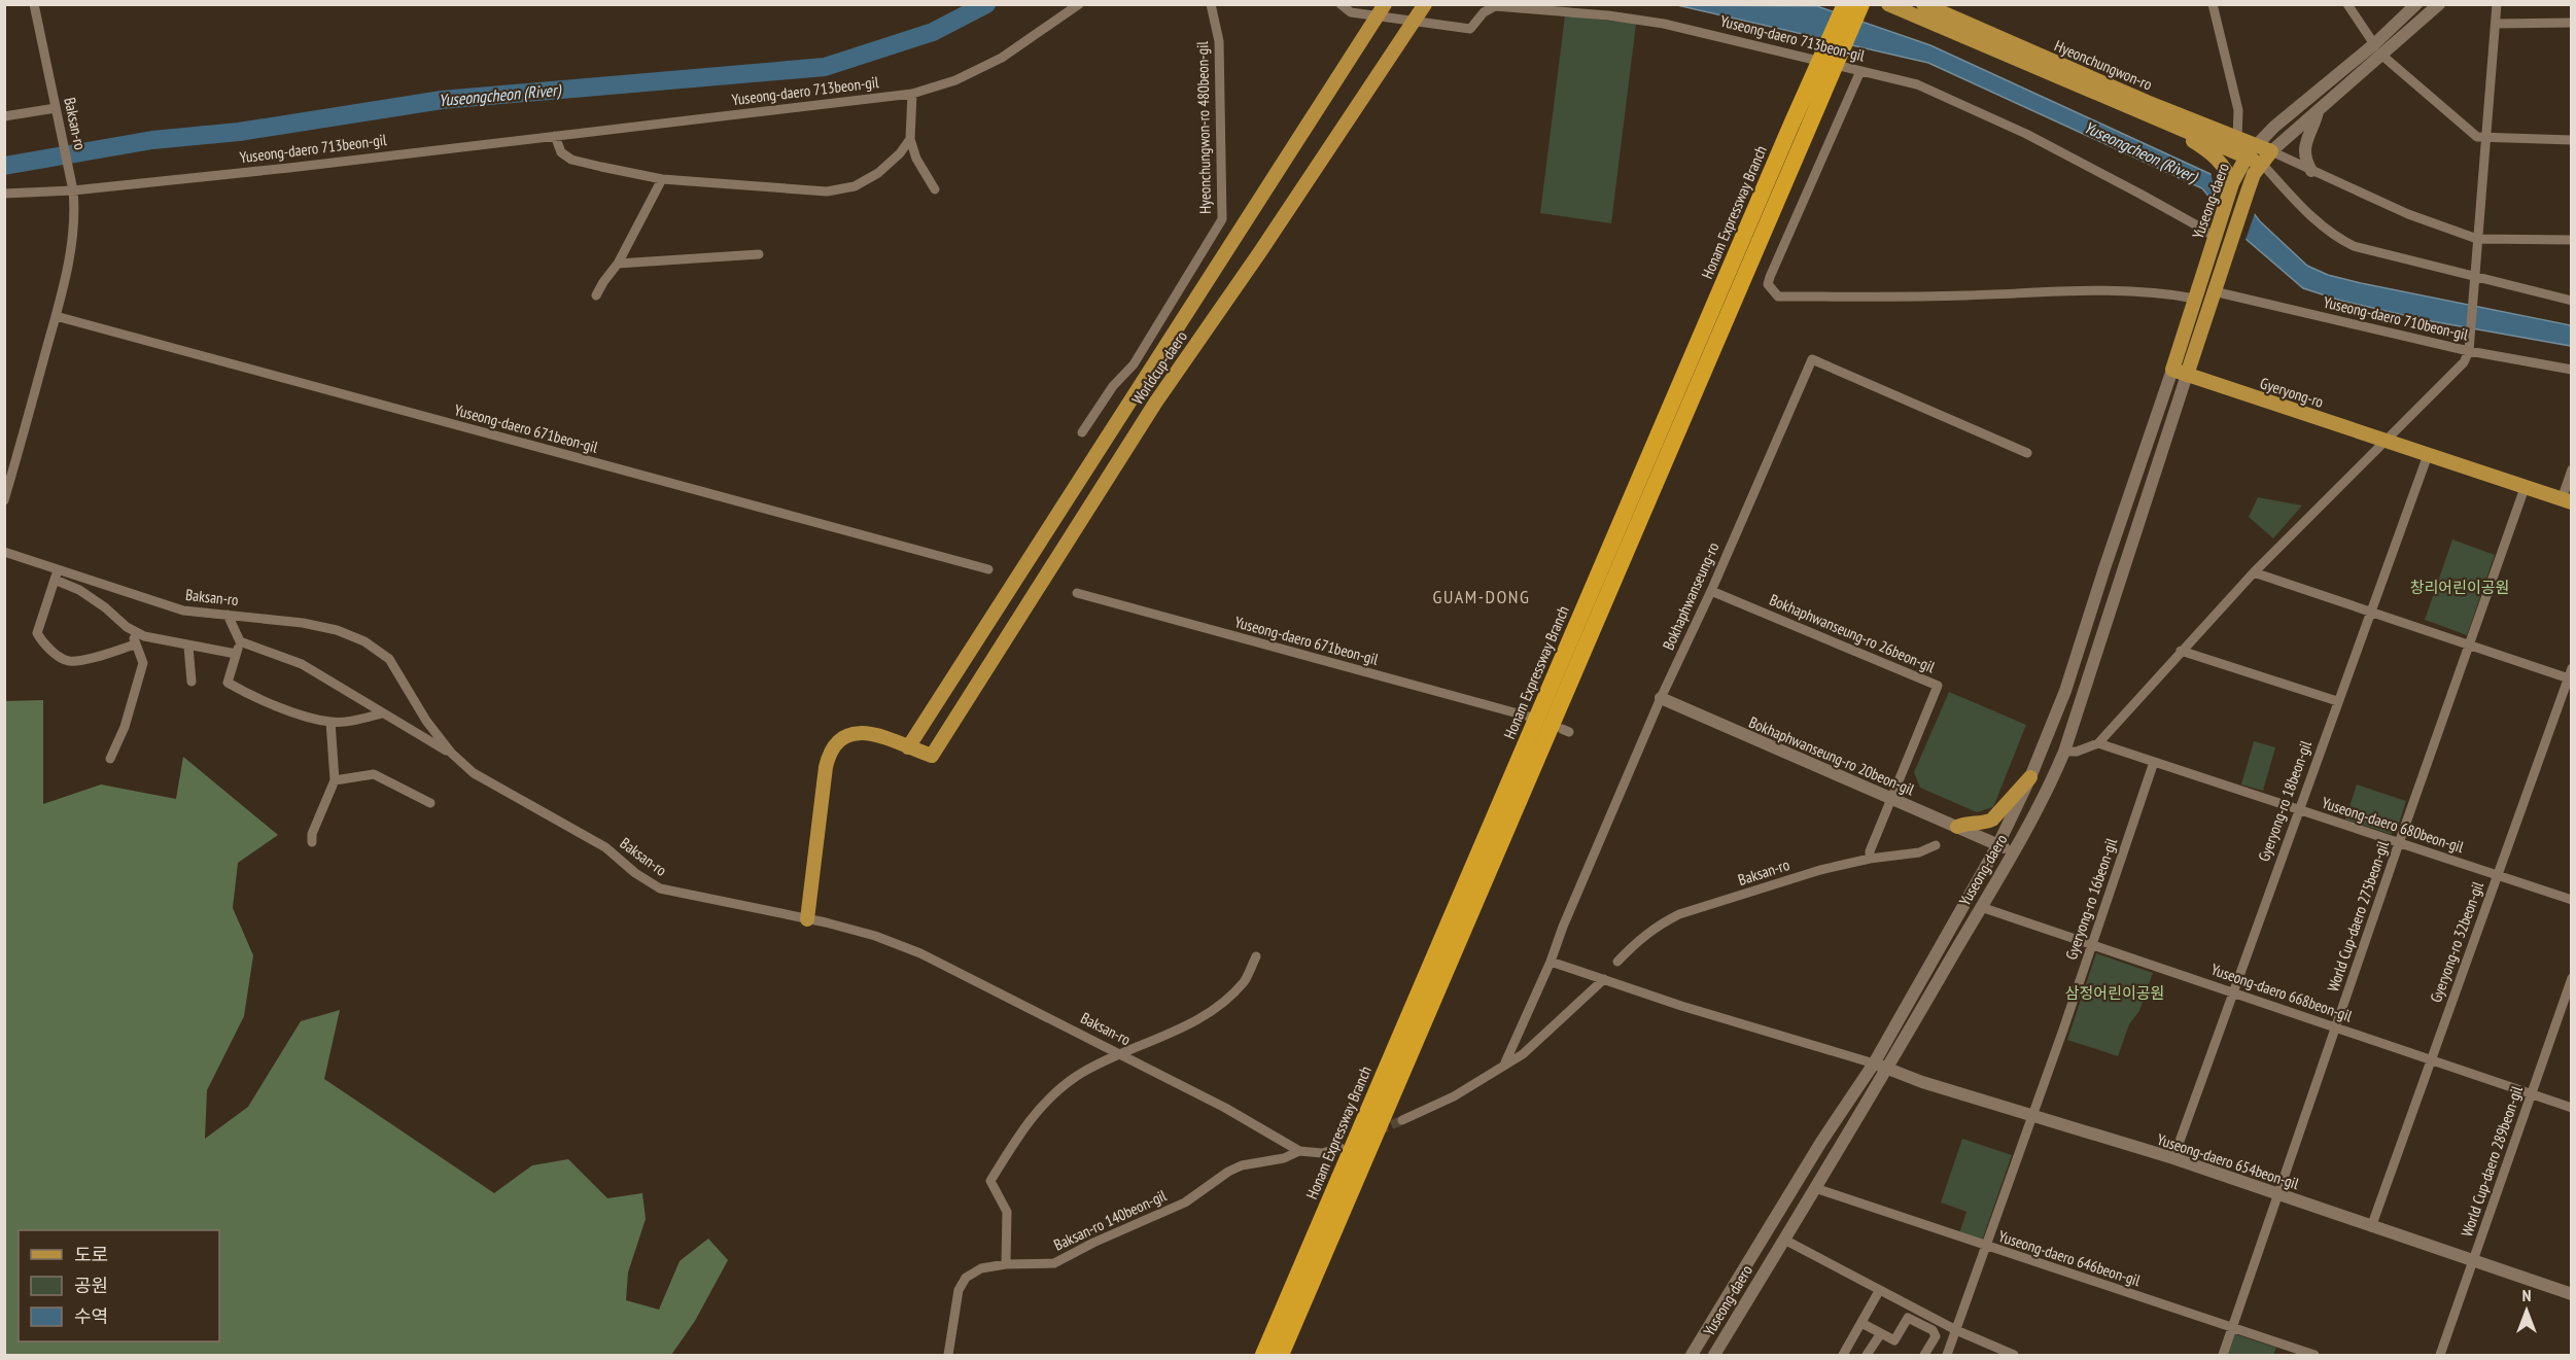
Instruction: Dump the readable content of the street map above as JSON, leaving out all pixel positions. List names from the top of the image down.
{
  "streets": {
    "highway": ["Honam Expressway Branch"],
    "main road": [
      "Hyeonchungwon-ro",
      "Yuseong-daero",
      "Worldcup-daero",
      "Gyeryong-ro"
    ],
    "street": [
      "Yuseong-daero 713beon-gil",
      "Baksan-ro",
      "Hyeonchungwon-ro 480beon-gil",
      "Yuseong-daero 710beon-gil",
      "Yuseong-daero 671beon-gil",
      "Bokhaphwanseung-ro",
      "Bokhaphwanseung-ro 26beon-gil",
      "Bokhaphwanseung-ro 20beon-gil",
      "Gyeryong-ro 18beon-gil",
      "Yuseong-daero 680beon-gil",
      "Gyeryong-ro 16beon-gil",
      "World Cup-daero 275beon-gil",
      "Gyeryong-ro 32beon-gil",
      "Yuseong-daero 668beon-gil",
      "Yuseong-daero 654beon-gil",
      "World Cup-daero 289beon-gil",
      "Baksan-ro 140beon-gil",
      "Yuseong-daero 646beon-gil"
    ]
  },
  "crossings": [
    ["Yuseong-daero 713beon-gil", "Baksan-ro"],
    ["Yuseong-daero 713beon-gil", "Yuseong-daero"],
    ["Hyeonchungwon-ro", "Yuseong-daero"],
    ["Baksan-ro", "Yuseong-daero 671beon-gil"],
    ["Baksan-ro", "Baksan-ro 140beon-gil"],
    ["Yuseong-daero", "Yuseong-daero 710beon-gil"],
    ["Yuseong-daero", "Gyeryong-ro"],
    ["Yuseong-daero", "Bokhaphwanseung-ro 20beon-gil"],
    ["Yuseong-daero", "Yuseong-daero 668beon-gil"],
    ["Yuseong-daero", "Yuseong-daero 654beon-gil"],
    ["Yuseong-daero", "Yuseong-daero 646beon-gil"],
    ["Gyeryong-ro", "Gyeryong-ro 18beon-gil"],
    ["Gyeryong-ro", "World Cup-daero 275beon-gil"],
    ["Bokhaphwanseung-ro", "Bokhaphwanseung-ro 26beon-gil"],
    ["Bokhaphwanseung-ro", "Bokhaphwanseung-ro 20beon-gil"],
    ["Bokhaphwanseung-ro 26beon-gil", "Bokhaphwanseung-ro 20beon-gil"],
    ["Gyeryong-ro 18beon-gil", "Yuseong-daero 680beon-gil"],
    ["Gyeryong-ro 18beon-gil", "Yuseong-daero 668beon-gil"],
    ["Gyeryong-ro 18beon-gil", "Yuseong-daero 654beon-gil"],
    ["Yuseong-daero 680beon-gil", "Gyeryong-ro 16beon-gil"],
    ["Yuseong-daero 680beon-gil", "World Cup-daero 275beon-gil"],
    ["Yuseong-daero 680beon-gil", "Gyeryong-ro 32beon-gil"],
    ["Gyeryong-ro 16beon-gil", "Yuseong-daero 668beon-gil"],
    ["Gyeryong-ro 16beon-gil", "Yuseong-daero 654beon-gil"],
    ["Gyeryong-ro 16beon-gil", "Yuseong-daero 646beon-gil"],
    ["World Cup-daero 275beon-gil", "Yuseong-daero 668beon-gil"],
    ["World Cup-daero 275beon-gil", "Yuseong-daero 654beon-gil"],
    ["World Cup-daero 275beon-gil", "Yuseong-daero 646beon-gil"],
    ["Gyeryong-ro 32beon-gil", "Yuseong-daero 668beon-gil"],
    ["Gyeryong-ro 32beon-gil", "Yuseong-daero 654beon-gil"],
    ["Yuseong-daero 668beon-gil", "World Cup-daero 289beon-gil"],
    ["Yuseong-daero 654beon-gil", "World Cup-daero 289beon-gil"]
  ],
  "districts": ["GUAM-DONG"],
  "water": ["Yuseongcheon (River)"],
  "parks": ["창리어린이공원", "삼정어린이공원"],
  "legend": ["도로", "공원", "수역"],
  "north": "top"
}
